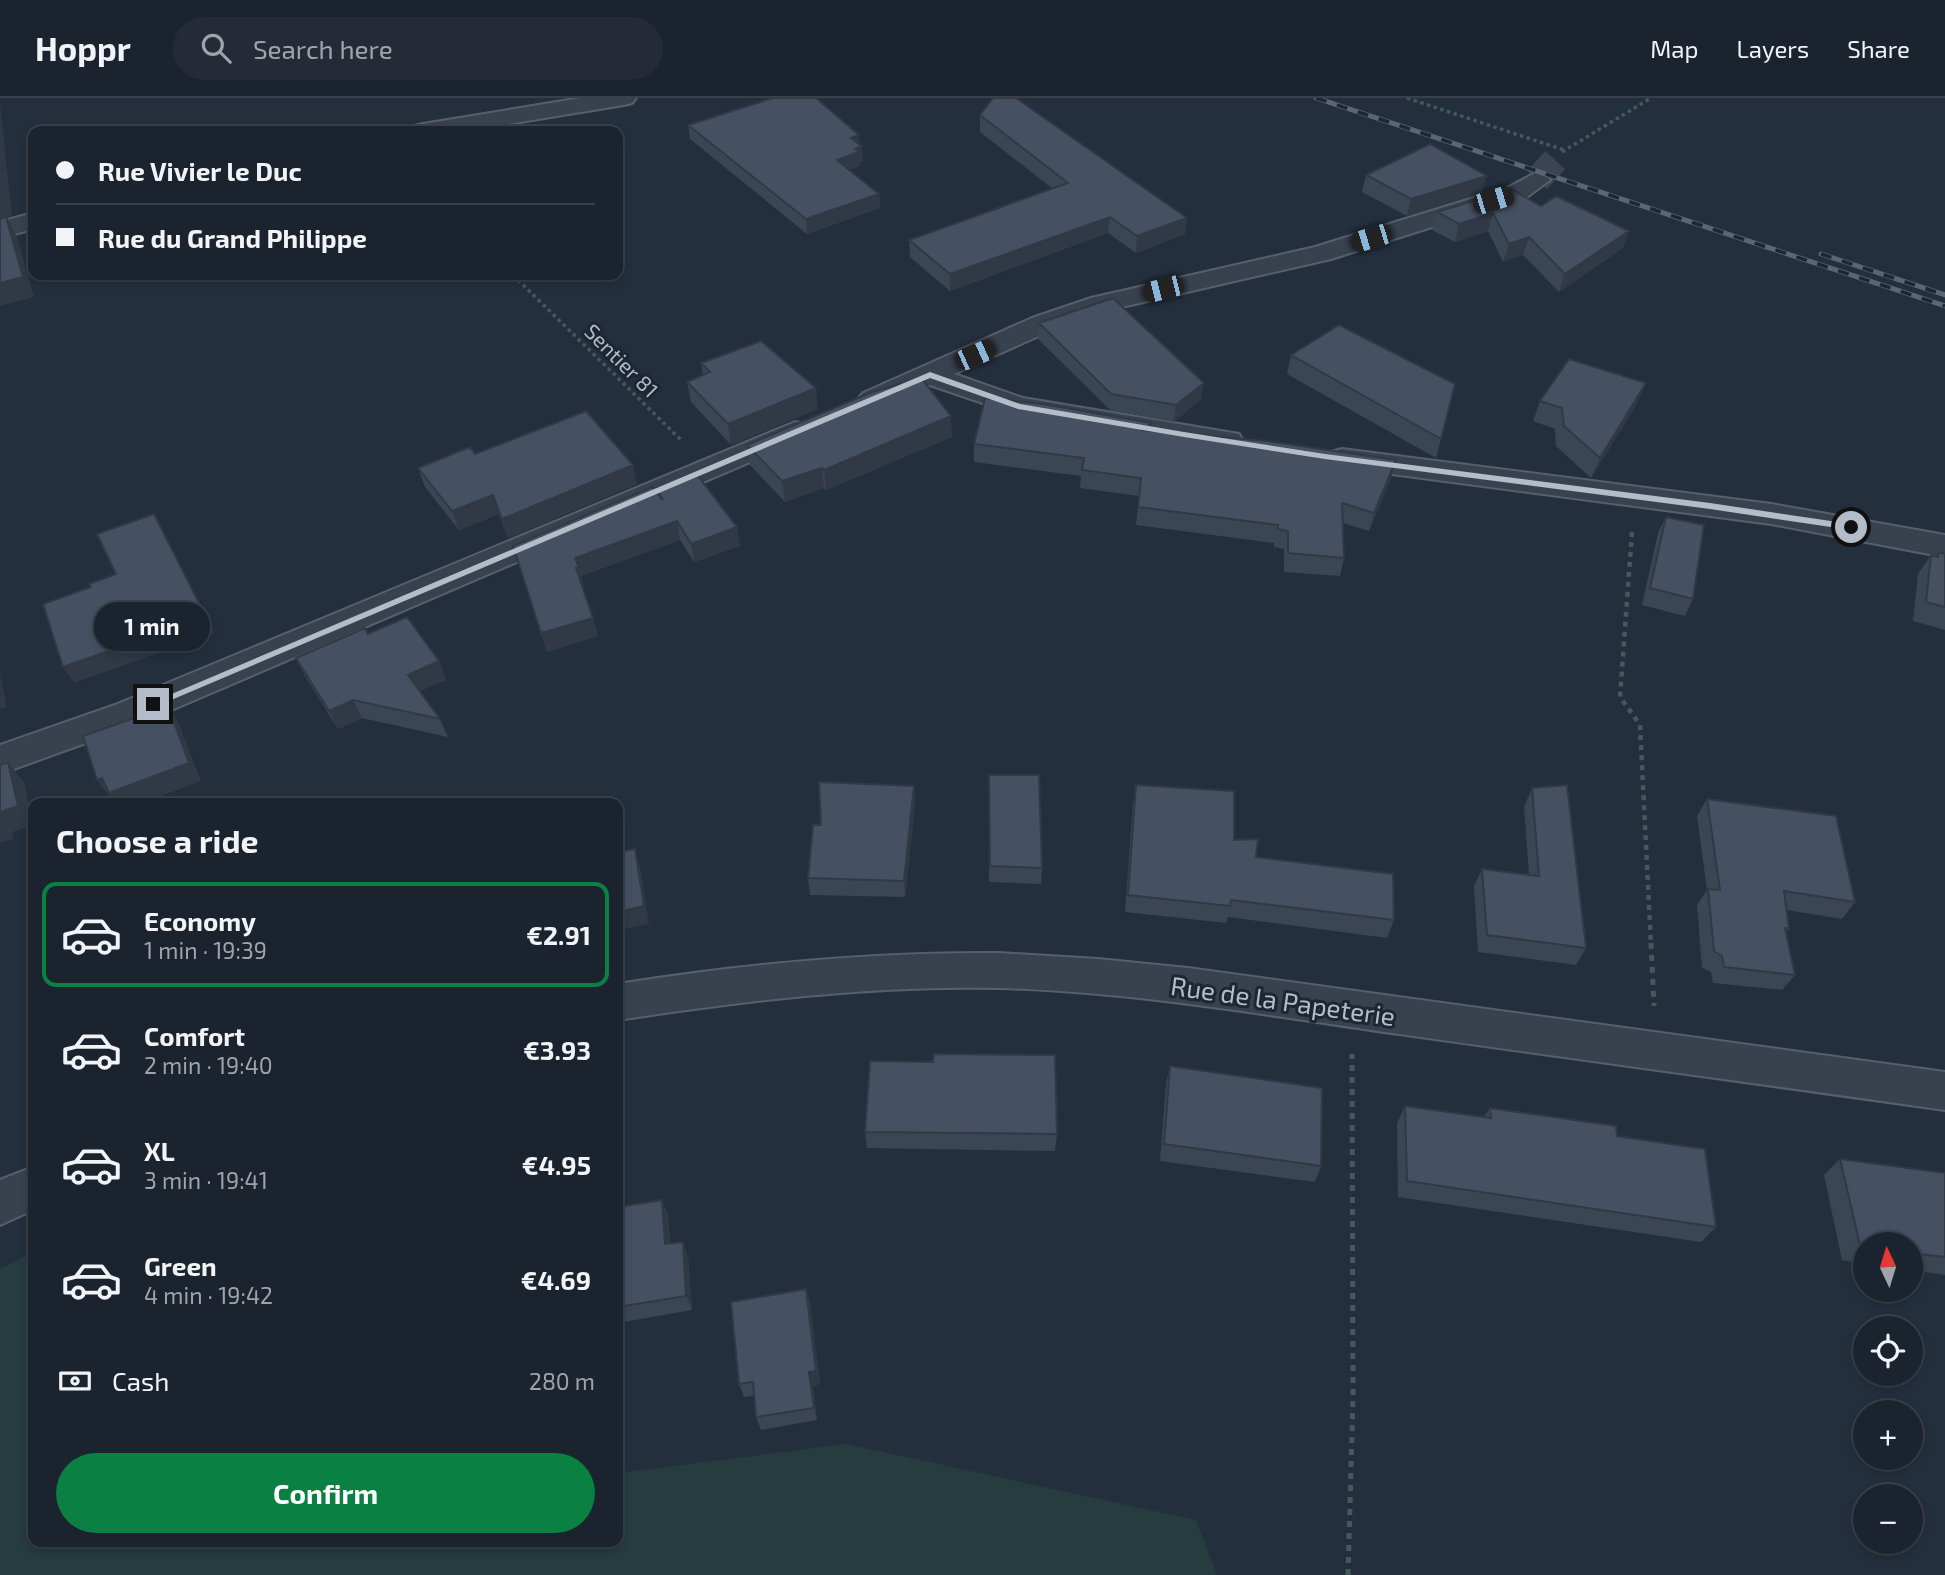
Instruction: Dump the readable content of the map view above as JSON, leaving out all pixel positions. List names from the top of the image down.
{
  "streets": {
    "street": ["Rue de la Papeterie"],
    "path": ["Sentier 81"]
  },
  "north": "top",
  "page": {
    "header": "Hoppr",
    "search": "Search here",
    "nav": ["Map", "Layers", "Share"],
    "banner": ["Rue Vivier le Duc", "Rue du Grand Philippe"],
    "bubble": "1 min",
    "heading": "Choose a ride",
    "list": [
      {
        "name": "Economy",
        "note": "1 min · 19:39",
        "value": "€2.91"
      },
      {
        "name": "Comfort",
        "note": "2 min · 19:40",
        "value": "€3.93"
      },
      {
        "name": "XL",
        "note": "3 min · 19:41",
        "value": "€4.95"
      },
      {
        "name": "Green",
        "note": "4 min · 19:42",
        "value": "€4.69"
      }
    ],
    "map_buttons": ["+", "−"],
    "pay": ["Cash", "280 m"],
    "buttons": "Confirm"
  }
}
